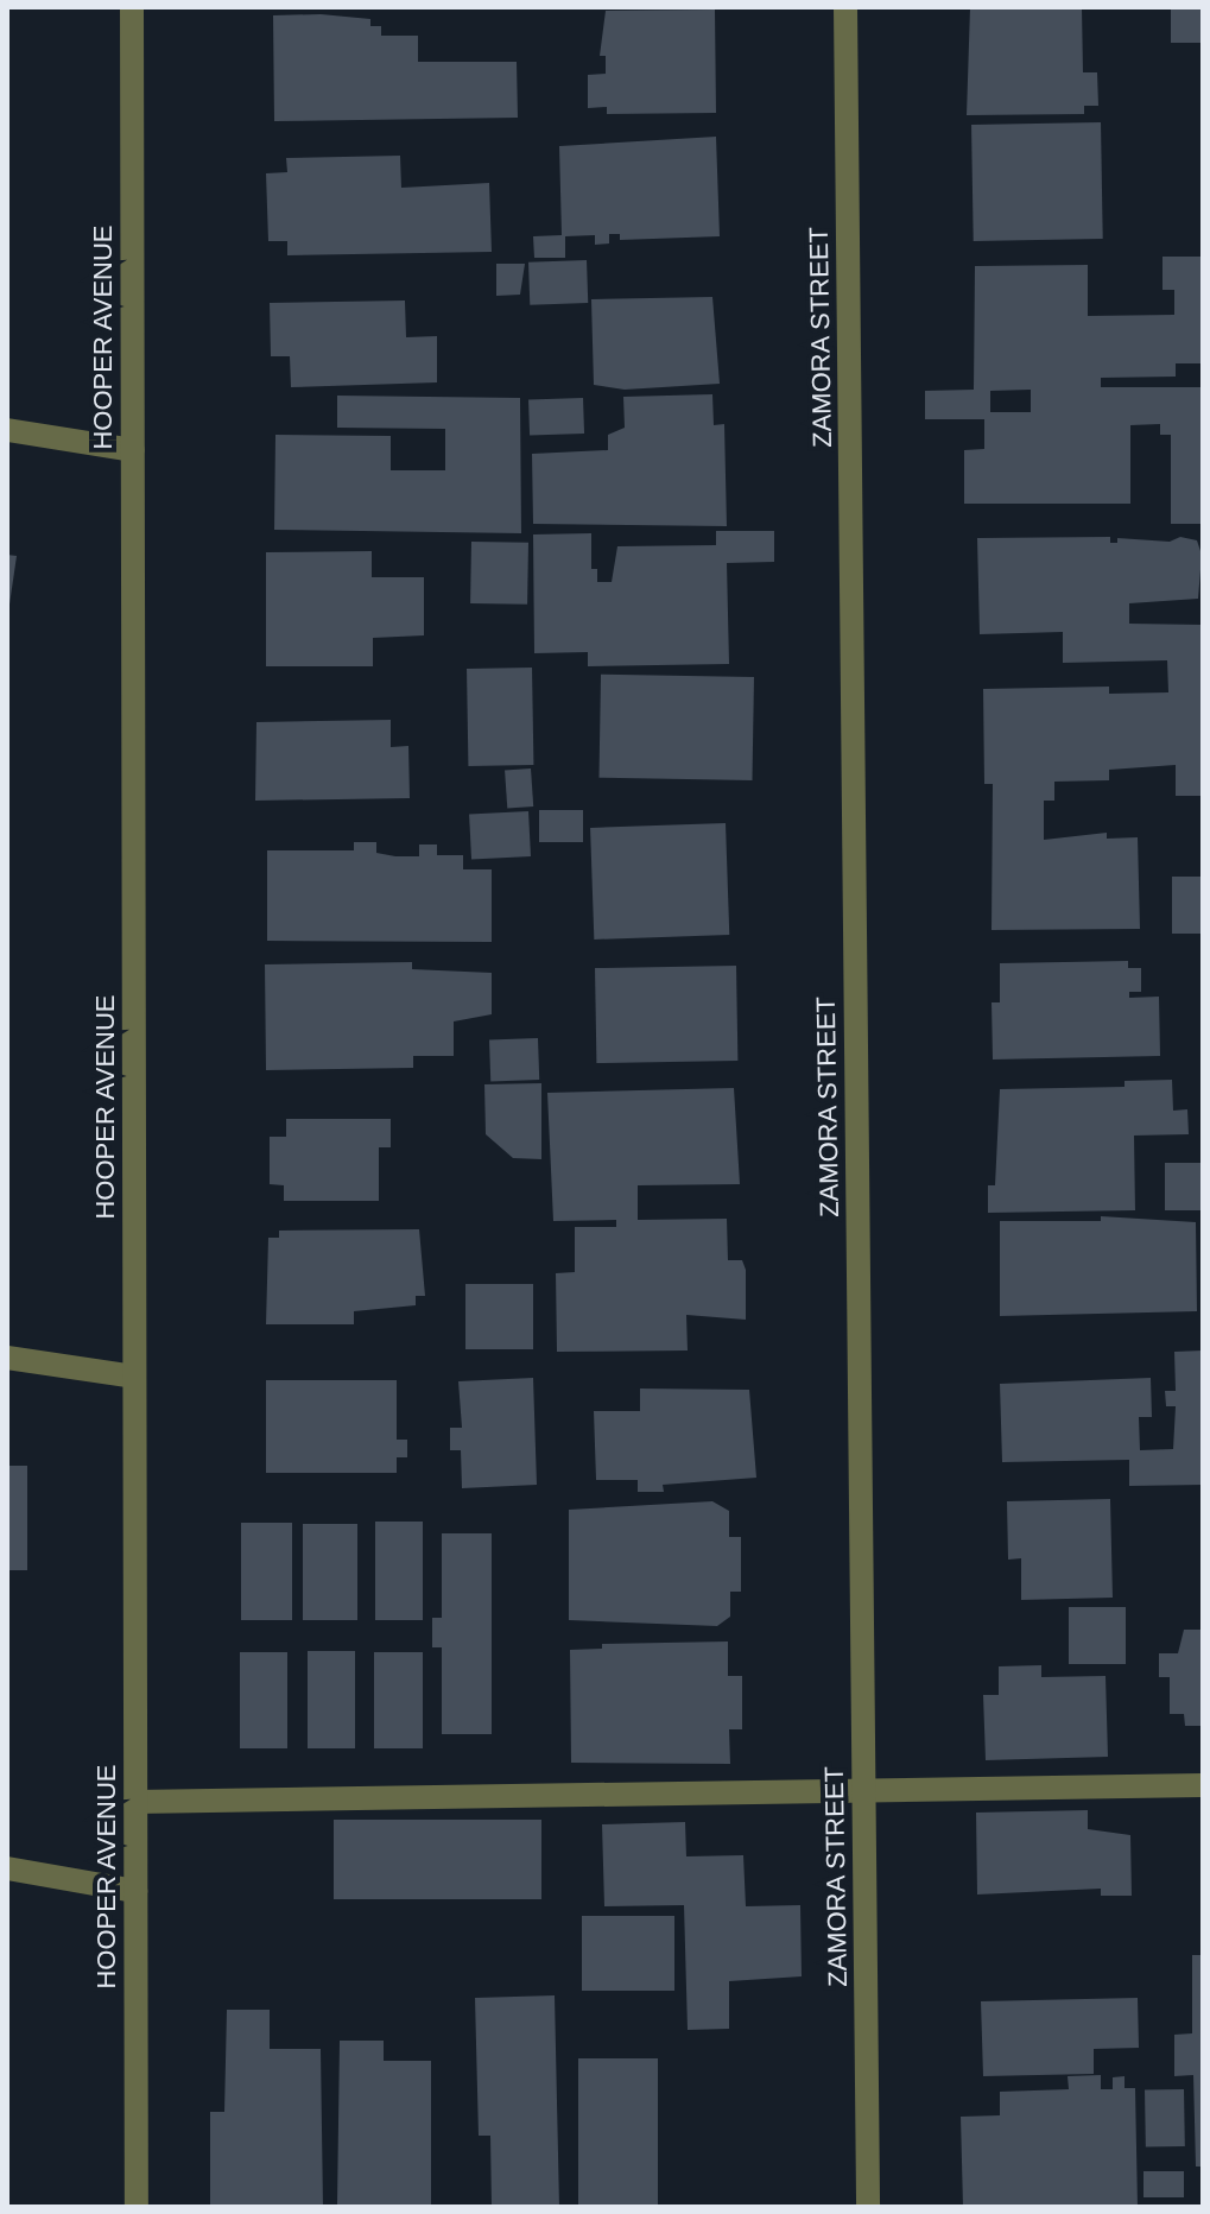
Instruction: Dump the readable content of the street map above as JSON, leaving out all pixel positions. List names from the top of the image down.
{
  "streets": {
    "street": ["HOOPER AVENUE", "ZAMORA STREET"]
  }
}
